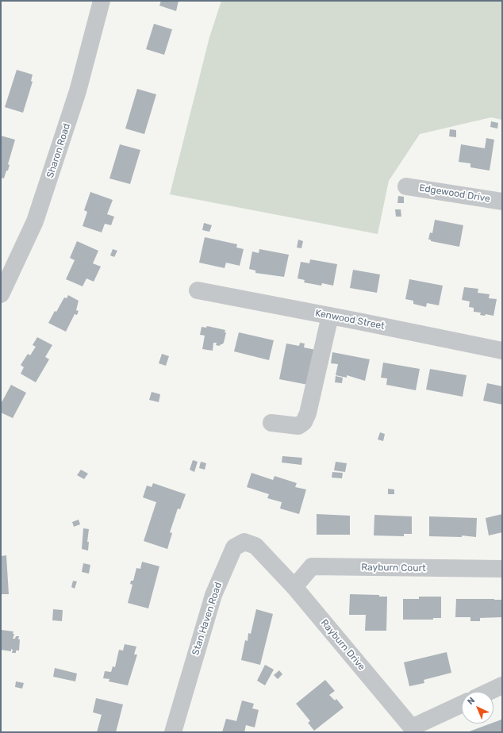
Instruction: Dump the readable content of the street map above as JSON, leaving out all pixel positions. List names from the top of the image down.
{
  "streets": {
    "street": [
      "Sharon Road",
      "Edgewood Drive",
      "Kenwood Street",
      "Rayburn Court",
      "Stan Haven Road",
      "Rayburn Drive"
    ]
  },
  "crossings": [
    ["Rayburn Court", "Rayburn Drive"],
    ["Stan Haven Road", "Rayburn Drive"]
  ],
  "north": "top left"
}
